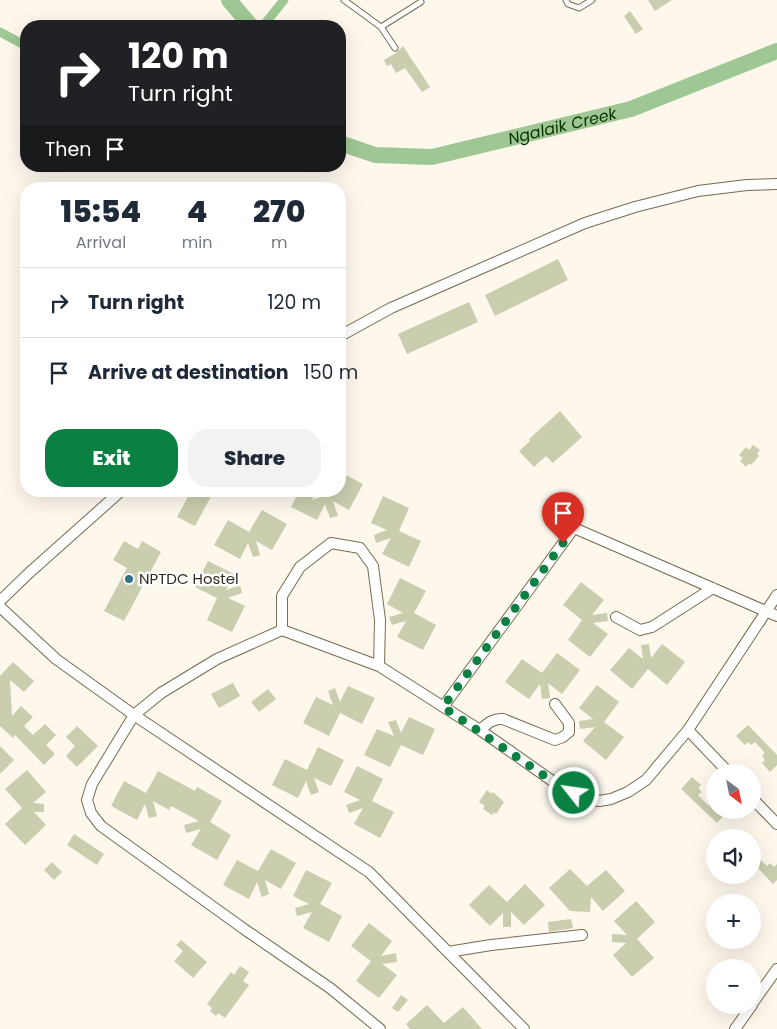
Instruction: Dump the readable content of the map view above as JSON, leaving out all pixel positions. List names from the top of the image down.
{
  "water": ["Ngalaik Creek"],
  "places": ["NPTDC Hostel"],
  "north": "bottom right",
  "page": {
    "turn": ["120 m", "Turn right"],
    "then": "Then",
    "eta": [
      "15:54",
      "Arrival",
      "4",
      "min",
      "270",
      "m"
    ],
    "list": [
      {
        "name": "Turn right",
        "value": "120 m"
      },
      {
        "name": "Arrive at destination",
        "value": "150 m"
      }
    ],
    "buttons": ["Exit", "Share"],
    "map_buttons": ["+", "−"]
  }
}
